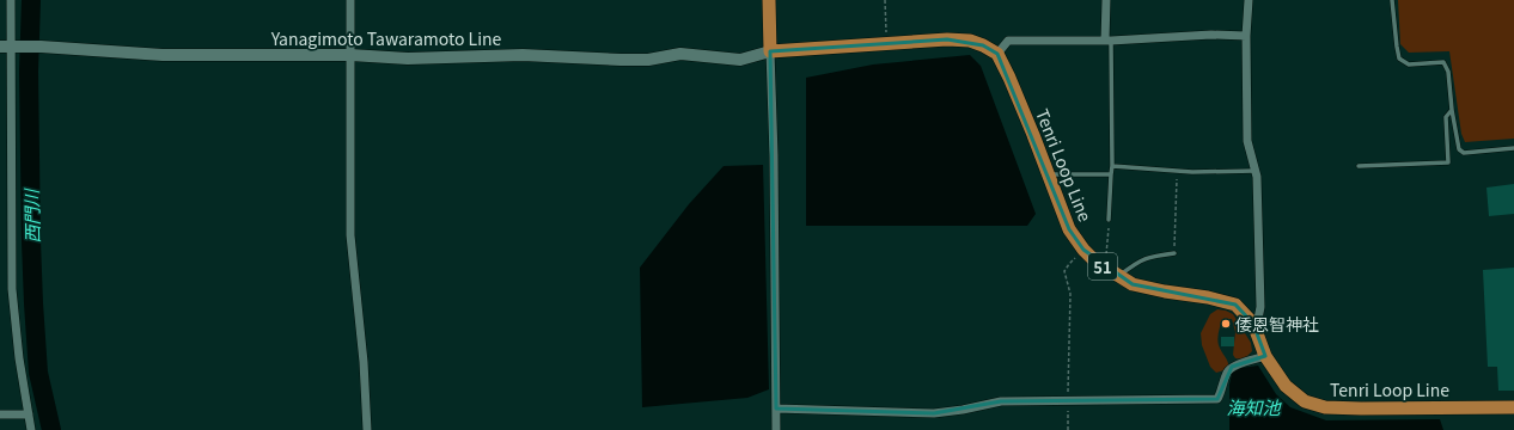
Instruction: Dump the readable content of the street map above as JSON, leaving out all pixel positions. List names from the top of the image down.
{
  "streets": {
    "main road": ["Yanagimoto Tawaramoto Line", "Tenri Loop Line", "51"]
  },
  "water": ["西門川", "海知池"],
  "places": ["倭恩智神社"]
}
